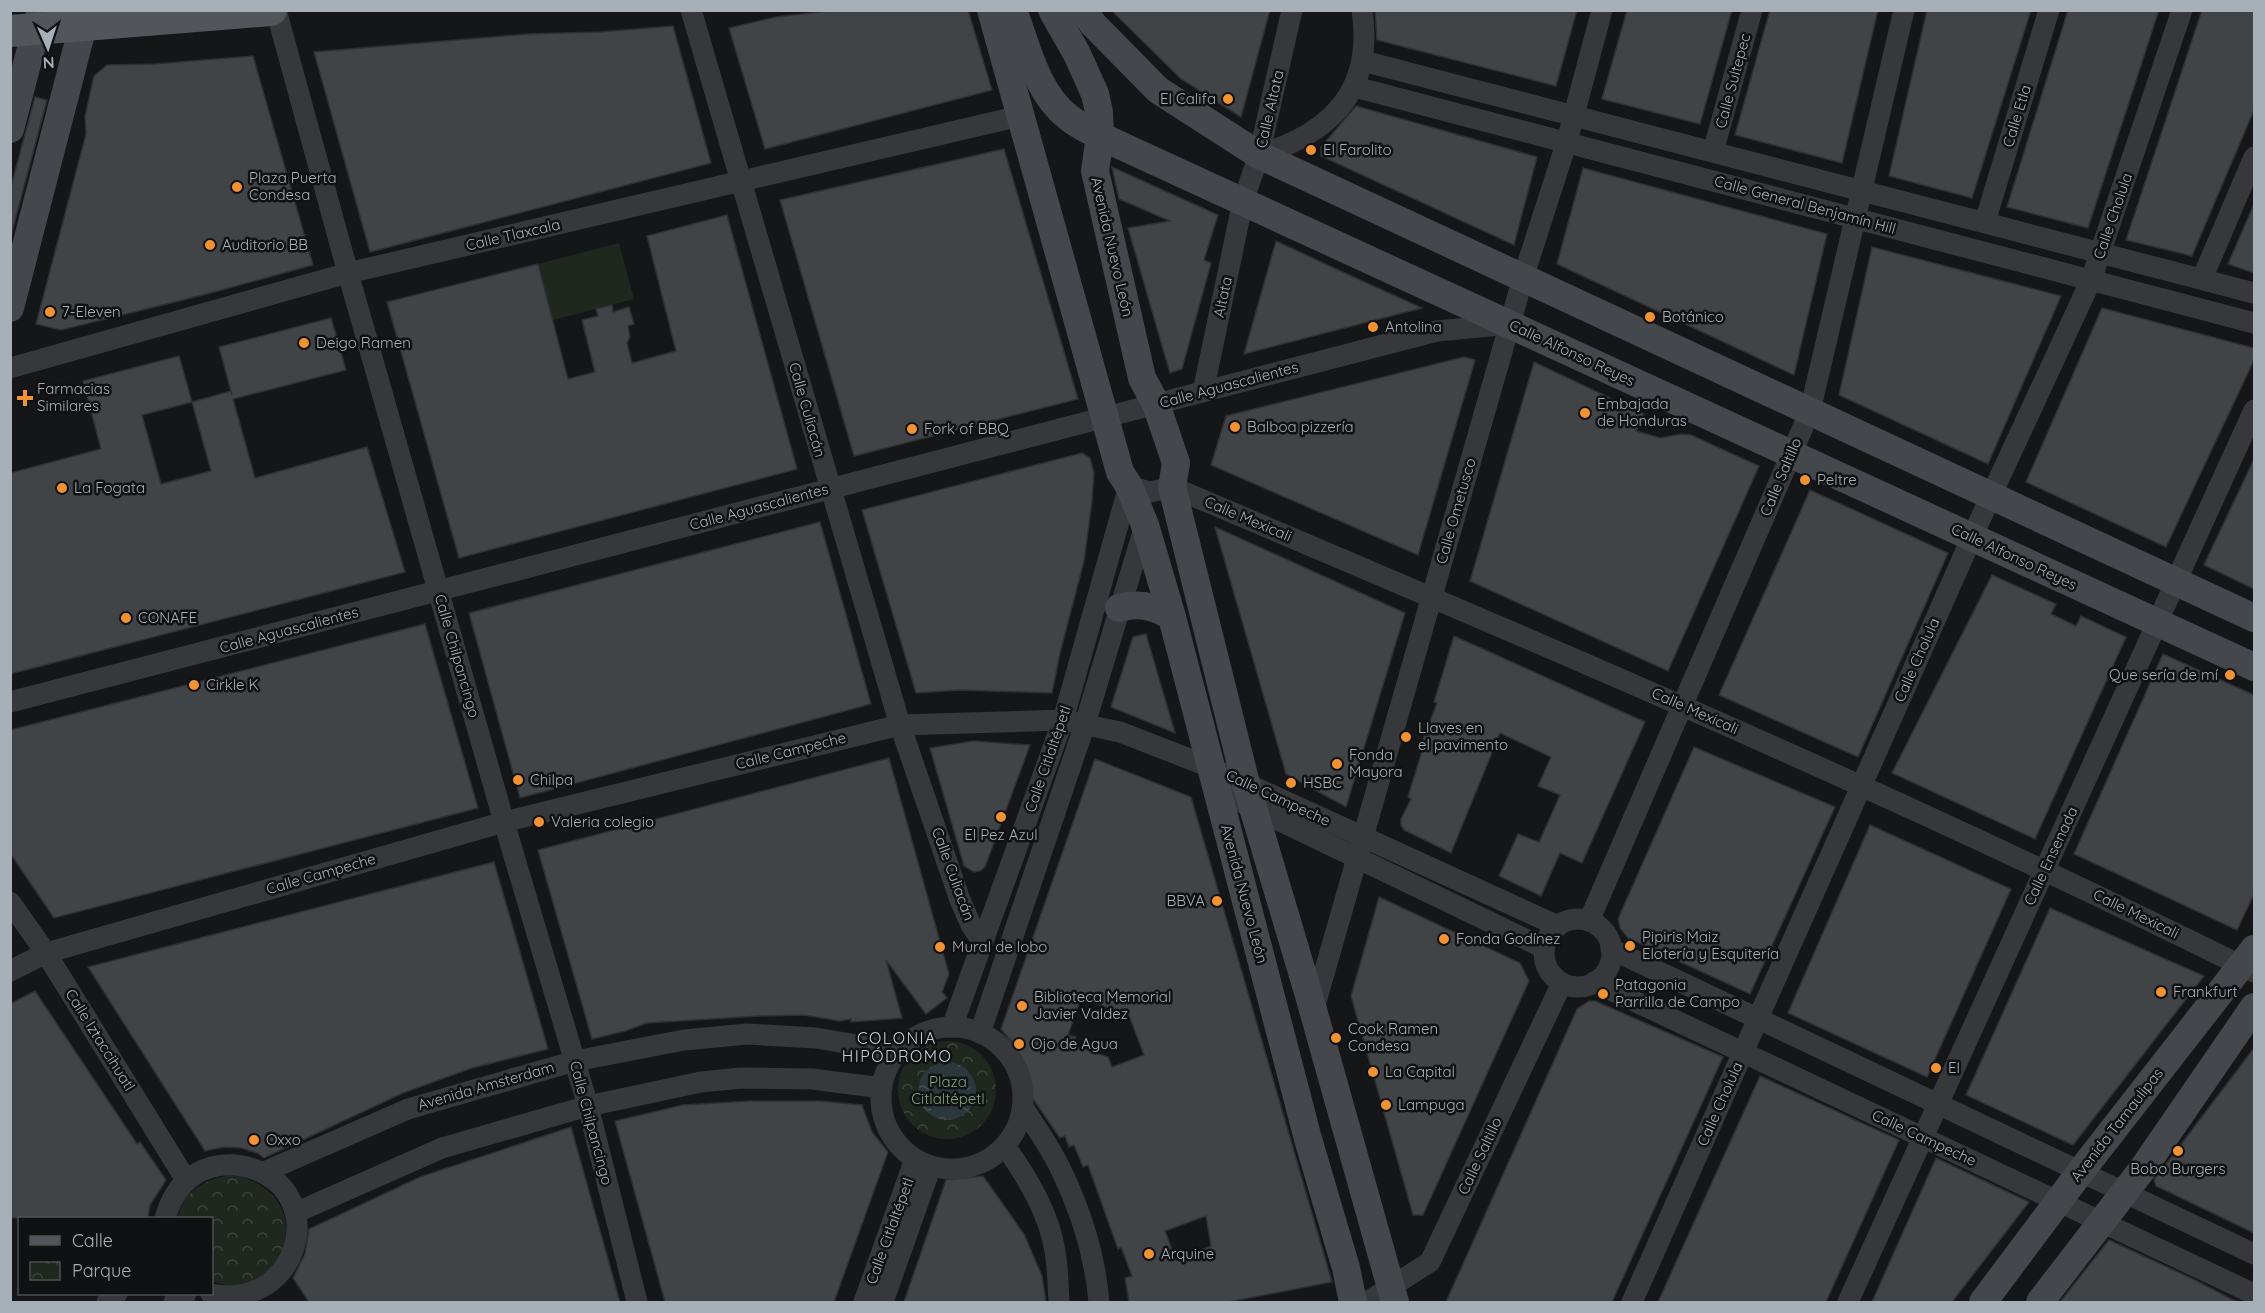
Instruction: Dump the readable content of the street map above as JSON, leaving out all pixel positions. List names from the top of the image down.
{
  "streets": {
    "main road": ["Avenida Nuevo León", "Calle Alfonso Reyes", "Avenida Tamaulipas"],
    "street": [
      "Calle Sultepec",
      "Calle Altata",
      "Calle Etla",
      "Calle General Benjamín Hill",
      "Calle Cholula",
      "Calle Tlaxcala",
      "Altata",
      "Calle Aguascalientes",
      "Calle Culiacán",
      "Calle Saltillo",
      "Calle Ometusco",
      "Calle Mexicali",
      "Calle Chilpancingo",
      "Calle Campeche",
      "Calle Citlaltépetl",
      "Calle Ensenada",
      "Calle Iztaccihuatl",
      "Avenida Amsterdam"
    ]
  },
  "crossings": [
    ["Calle Sultepec", "Calle General Benjamín Hill"],
    ["Calle Altata", "Calle General Benjamín Hill"],
    ["Calle Altata", "Altata"],
    ["Calle Etla", "Calle General Benjamín Hill"],
    ["Calle General Benjamín Hill", "Calle Cholula"],
    ["Calle General Benjamín Hill", "Calle Saltillo"],
    ["Calle General Benjamín Hill", "Calle Ometusco"],
    ["Calle Cholula", "Calle Alfonso Reyes"],
    ["Calle Cholula", "Calle Mexicali"],
    ["Calle Cholula", "Calle Campeche"],
    ["Calle Tlaxcala", "Avenida Nuevo León"],
    ["Calle Tlaxcala", "Calle Culiacán"],
    ["Calle Tlaxcala", "Calle Chilpancingo"],
    ["Avenida Nuevo León", "Calle Alfonso Reyes"],
    ["Avenida Nuevo León", "Calle Aguascalientes"],
    ["Avenida Nuevo León", "Calle Saltillo"],
    ["Avenida Nuevo León", "Calle Ometusco"],
    ["Avenida Nuevo León", "Calle Mexicali"],
    ["Avenida Nuevo León", "Calle Campeche"],
    ["Avenida Nuevo León", "Calle Citlaltépetl"],
    ["Altata", "Calle Alfonso Reyes"],
    ["Altata", "Calle Aguascalientes"],
    ["Calle Alfonso Reyes", "Calle Aguascalientes"],
    ["Calle Alfonso Reyes", "Calle Saltillo"],
    ["Calle Alfonso Reyes", "Calle Ometusco"],
    ["Calle Alfonso Reyes", "Calle Ensenada"],
    ["Calle Aguascalientes", "Calle Culiacán"],
    ["Calle Aguascalientes", "Calle Ometusco"],
    ["Calle Aguascalientes", "Calle Chilpancingo"],
    ["Calle Culiacán", "Calle Campeche"],
    ["Calle Culiacán", "Calle Citlaltépetl"],
    ["Calle Saltillo", "Calle Mexicali"],
    ["Calle Saltillo", "Calle Campeche"],
    ["Calle Ometusco", "Calle Mexicali"],
    ["Calle Ometusco", "Calle Campeche"],
    ["Calle Mexicali", "Calle Ensenada"],
    ["Calle Mexicali", "Avenida Tamaulipas"],
    ["Calle Chilpancingo", "Calle Campeche"],
    ["Calle Chilpancingo", "Avenida Amsterdam"],
    ["Calle Campeche", "Calle Citlaltépetl"],
    ["Calle Campeche", "Calle Ensenada"],
    ["Calle Campeche", "Calle Iztaccihuatl"],
    ["Calle Campeche", "Avenida Tamaulipas"],
    ["Calle Citlaltépetl", "Avenida Amsterdam"]
  ],
  "districts": ["COLONIA HIPÓDROMO"],
  "parks": ["Plaza Citlaltépetl"],
  "places": {
    "other": [
      "El Califa",
      "El Farolito",
      "Plaza Puerta Condesa",
      "Auditorio BB",
      "7-Eleven",
      "Botánico",
      "Antolina",
      "Deigo Ramen",
      "Embajada de Honduras",
      "Balboa pizzería",
      "Fork of BBQ",
      "Peltre",
      "La Fogata",
      "CONAFE",
      "Que sería de mí",
      "Cirkle K",
      "Llaves en el pavimento",
      "Fonda Mayora",
      "Chilpa",
      "HSBC",
      "El Pez Azul",
      "Valeria colegio",
      "BBVA",
      "Fonda Godínez",
      "Pipiris Maiz Elotería y Esquitería",
      "Mural de lobo",
      "Frankfurt",
      "Patagonia Parrilla de Campo",
      "Biblioteca Memorial Javier Valdez",
      "Cook Ramen Condesa",
      "Ojo de Agua",
      "El",
      "La Capital",
      "Lampuga",
      "Oxxo",
      "Bobo Burgers",
      "Arquine"
    ],
    "health": ["Farmacias Similares"]
  },
  "legend": ["Calle", "Parque"],
  "north": "bottom"
}
